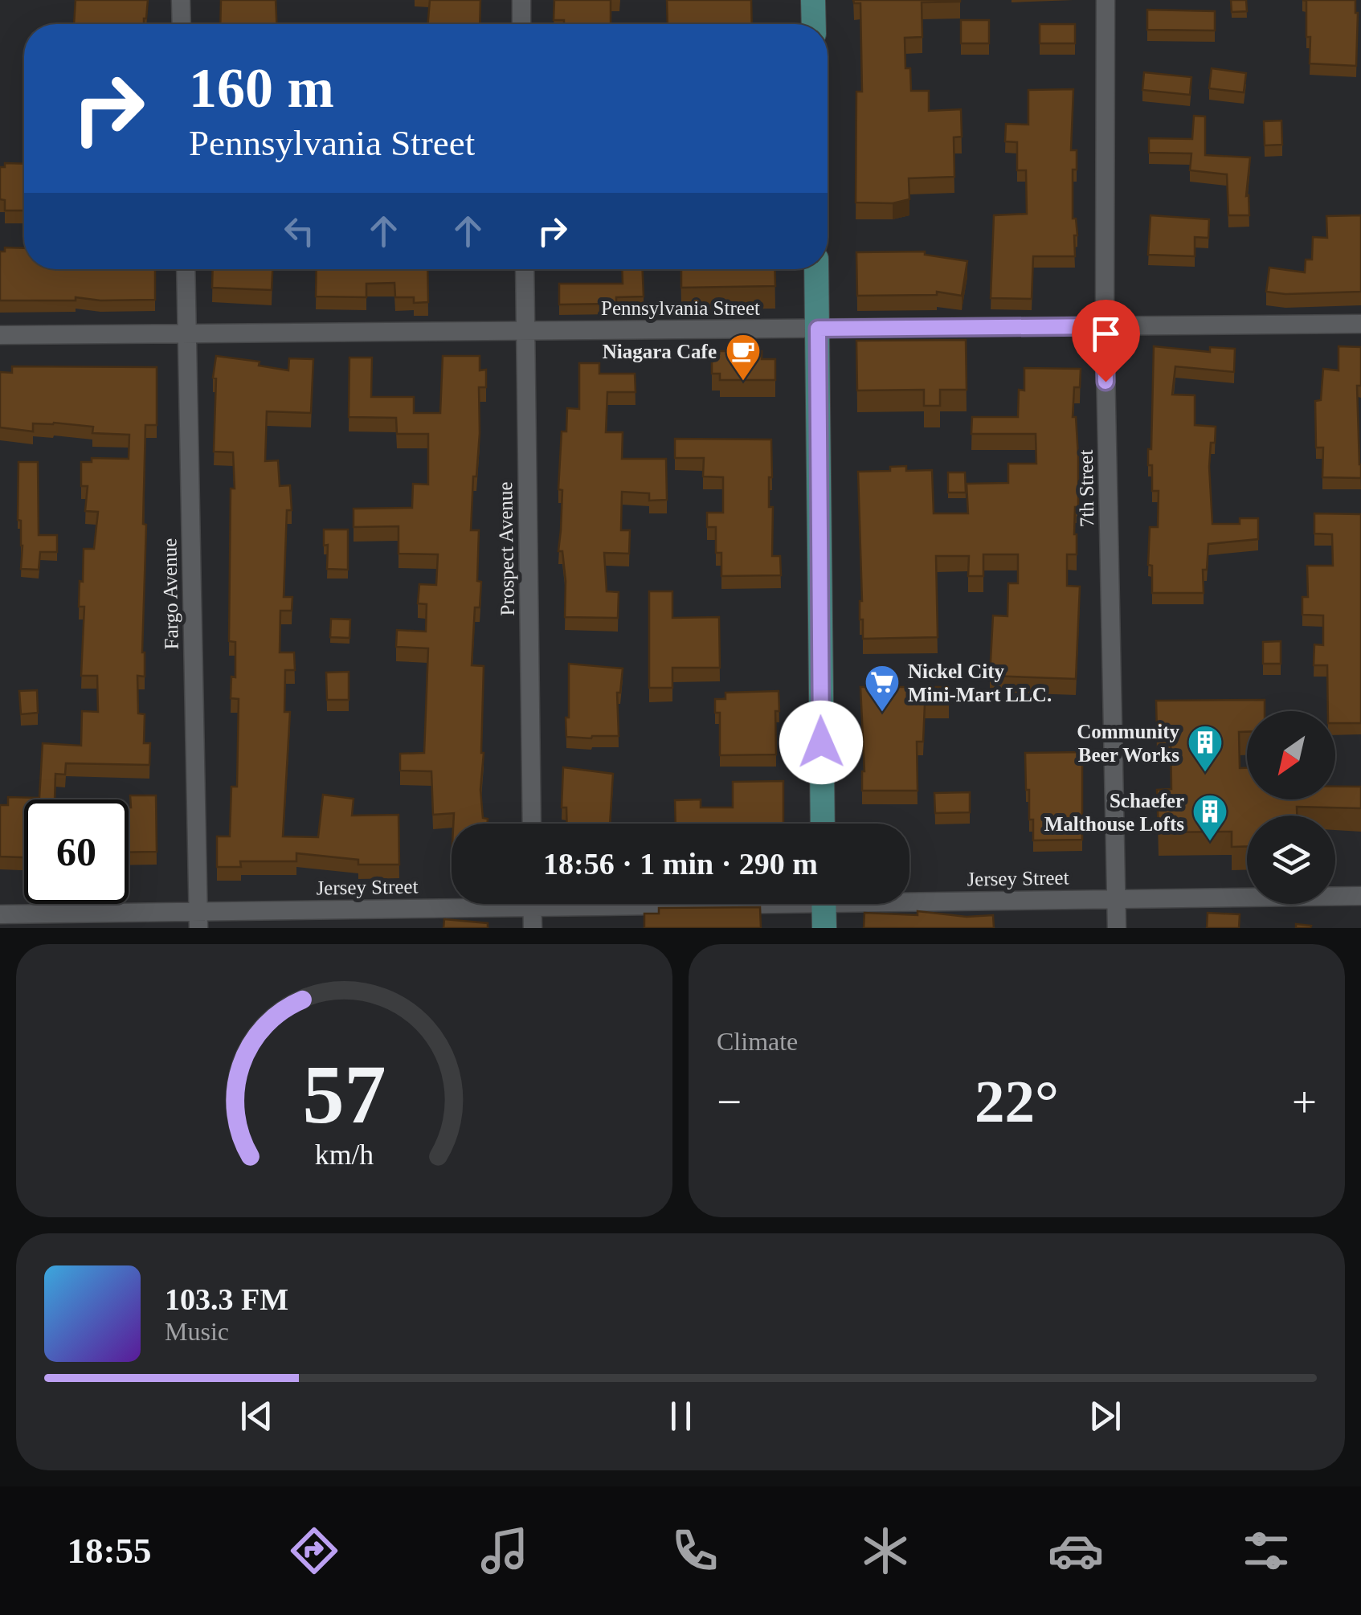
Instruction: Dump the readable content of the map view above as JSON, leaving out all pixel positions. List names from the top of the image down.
{
  "streets": {
    "street": [
      "Pennsylvania Street",
      "7th Street",
      "Prospect Avenue",
      "Fargo Avenue",
      "Jersey Street"
    ]
  },
  "crossings": [
    ["Pennsylvania Street", "7th Street"],
    ["Pennsylvania Street", "Prospect Avenue"],
    ["Pennsylvania Street", "Fargo Avenue"],
    ["7th Street", "Jersey Street"],
    ["Fargo Avenue", "Jersey Street"]
  ],
  "places": {
    "cafe": ["Niagara Cafe"],
    "supermarket": ["Nickel City Mini-Mart LLC."],
    "building": ["Community Beer Works", "Schaefer Malthouse Lofts"]
  },
  "north": "bottom left",
  "page": {
    "turn": ["160 m", "Pennsylvania Street"],
    "limit": "60",
    "trip": "18:56 · 1 min · 290 m",
    "tile": "Climate",
    "heat": ["−", "22°", "+"],
    "song": ["103.3 FM", "Music"],
    "tabs": "18:55",
    "gauge": ["57", "km/h"]
  }
}
